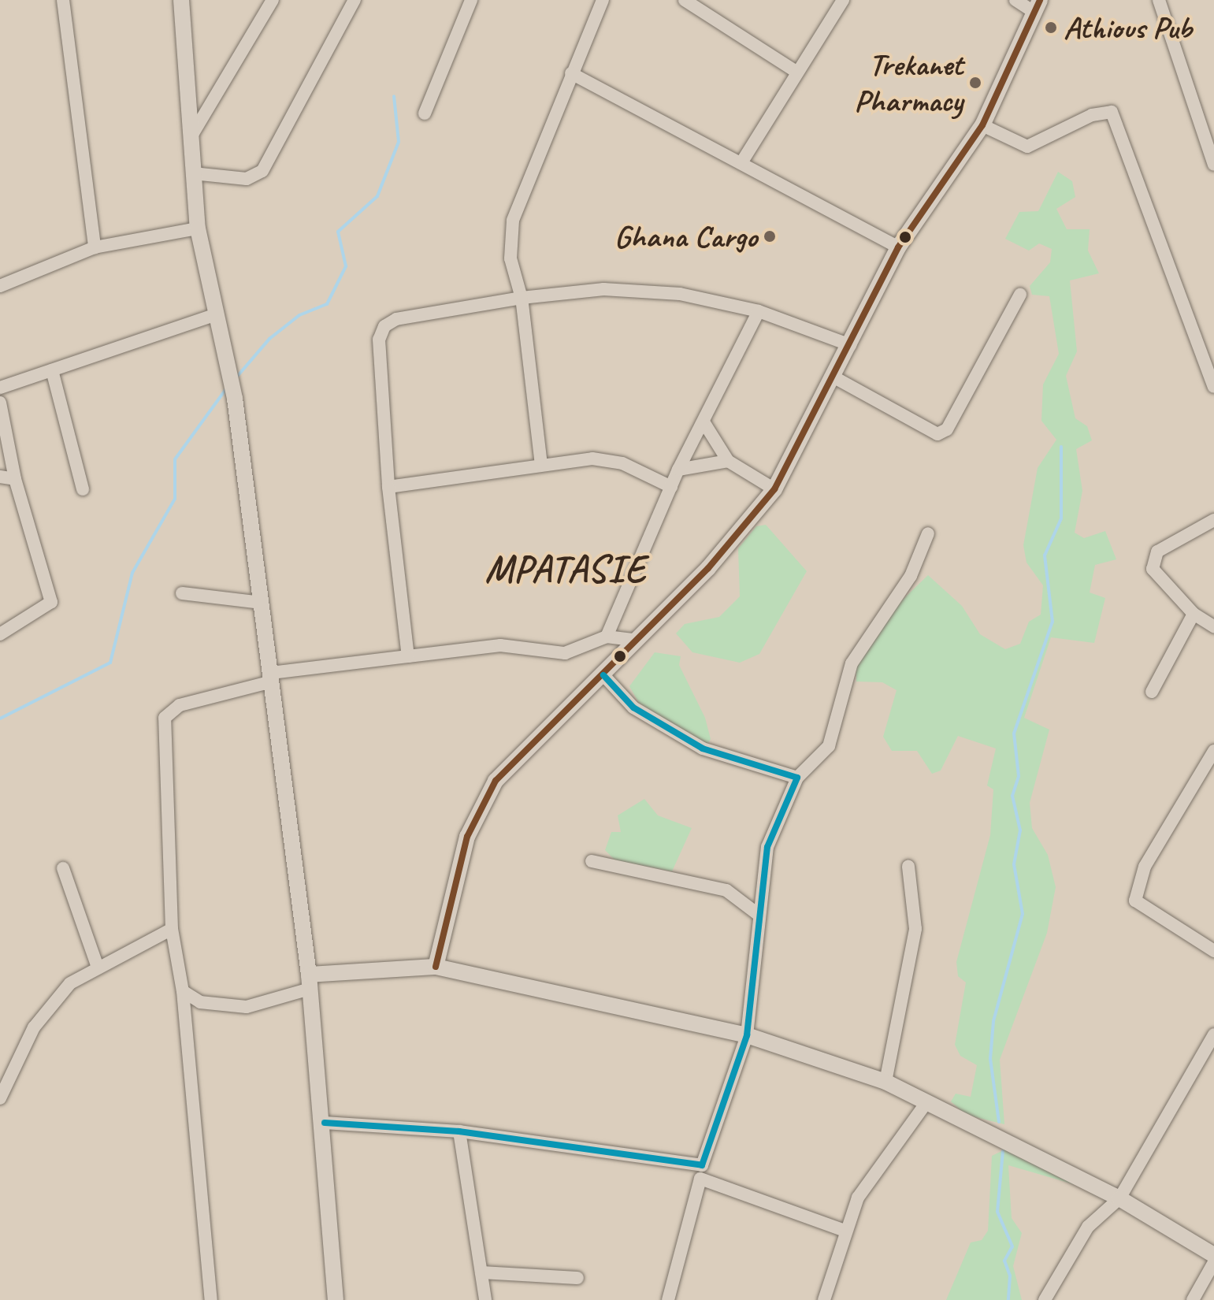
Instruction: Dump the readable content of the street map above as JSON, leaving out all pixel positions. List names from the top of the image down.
{
  "districts": ["MPATASIE"],
  "places": ["Athious Pub", "Trekanet Pharmacy", "Ghana Cargo"]
}
